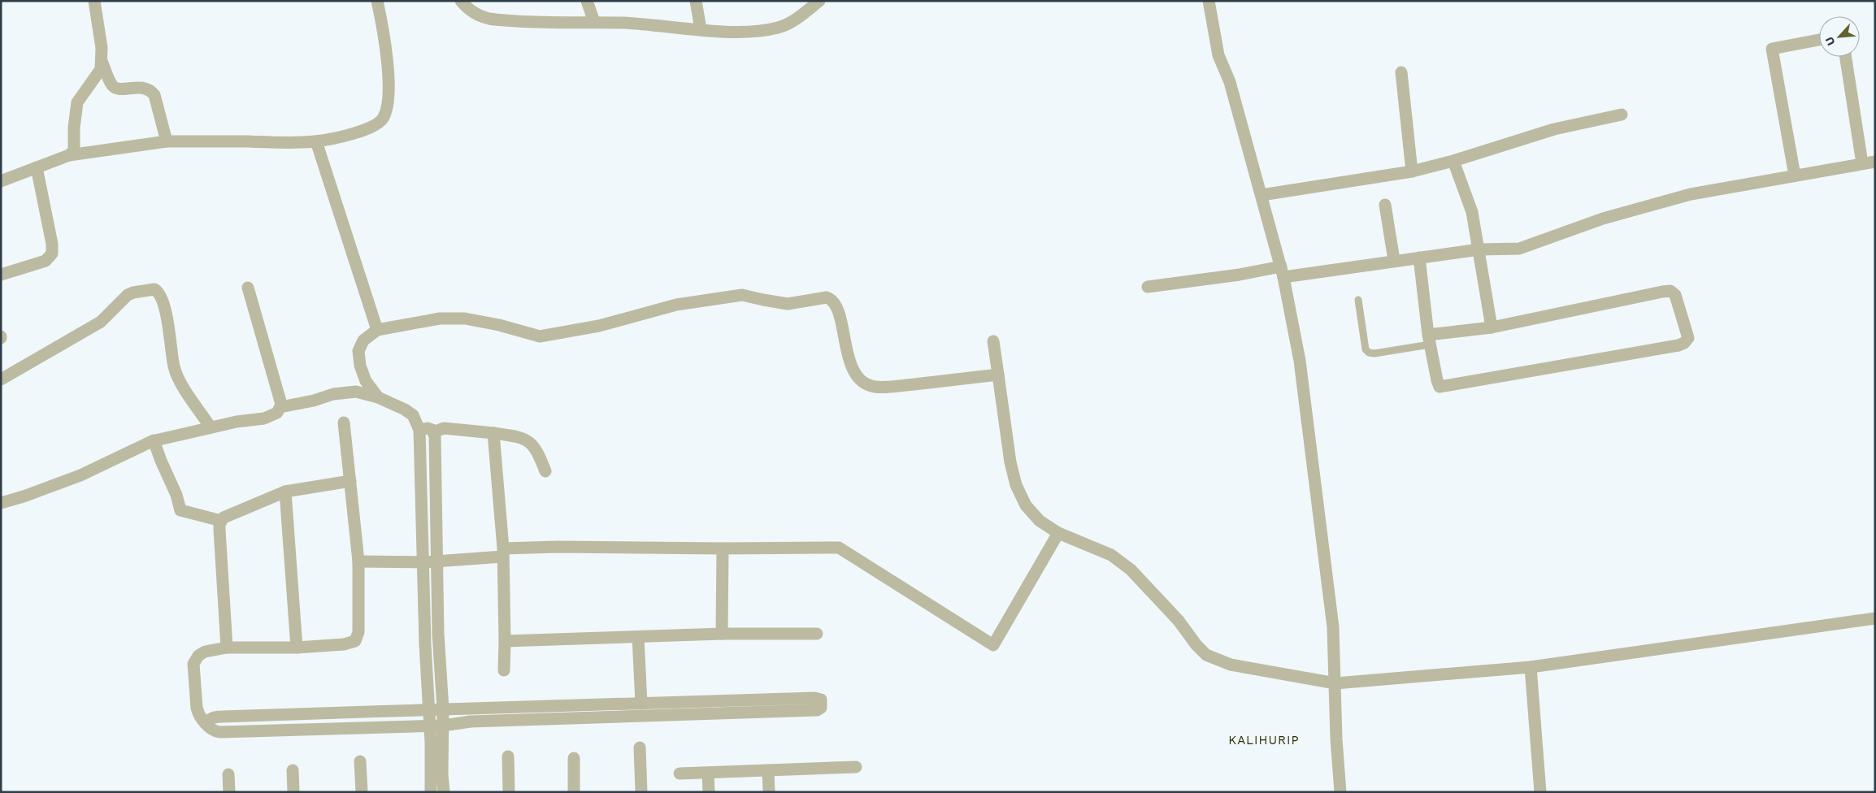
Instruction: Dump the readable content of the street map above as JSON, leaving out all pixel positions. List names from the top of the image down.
{
  "districts": ["KALIHURIP"],
  "north": "bottom left"
}
